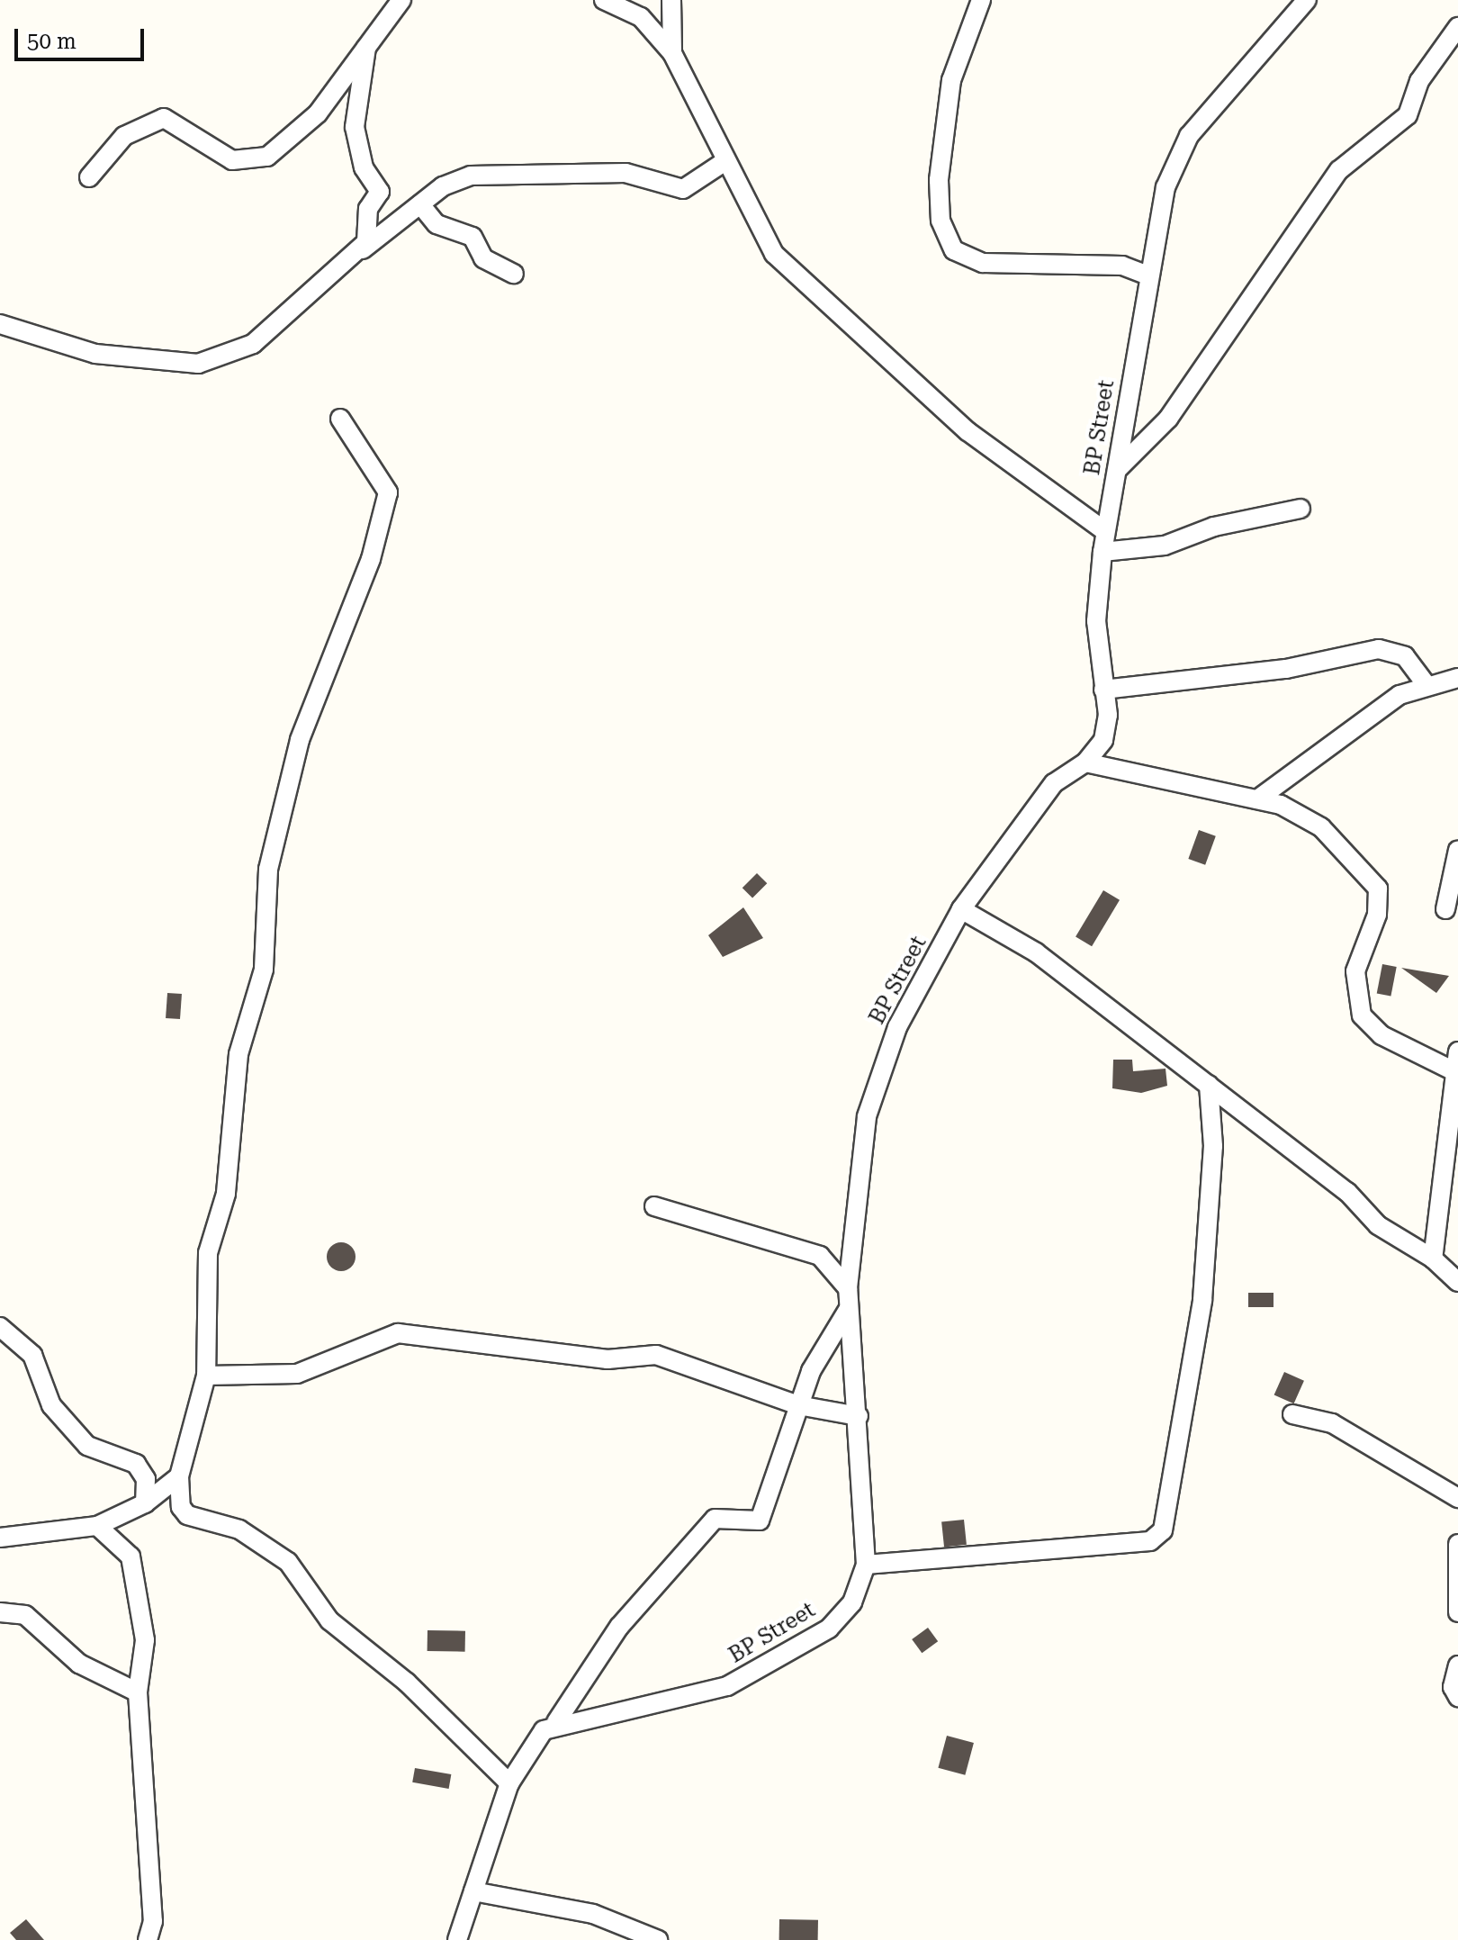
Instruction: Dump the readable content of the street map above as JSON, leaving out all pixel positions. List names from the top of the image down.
{
  "streets": {
    "street": ["BP Street"]
  },
  "scale_bar": "50 m"
}
